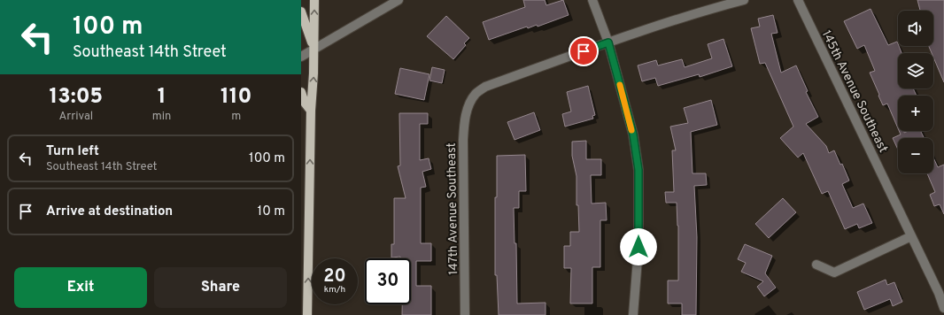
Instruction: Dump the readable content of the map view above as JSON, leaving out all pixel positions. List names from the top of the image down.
{
  "streets": {
    "street": ["145th Avenue Southeast", "147th Avenue Southeast"]
  },
  "page": {
    "turn": ["100 m", "Southeast 14th Street"],
    "map_buttons": ["+", "−"],
    "eta": [
      "13:05",
      "Arrival",
      "1",
      "min",
      "110",
      "m"
    ],
    "list": [
      {
        "name": "Turn left",
        "note": "Southeast 14th Street",
        "value": "100 m"
      },
      {
        "name": "Arrive at destination",
        "value": "10 m"
      }
    ],
    "speed": "20 km/h",
    "limit": "30",
    "buttons": ["Exit", "Share"]
  }
}
